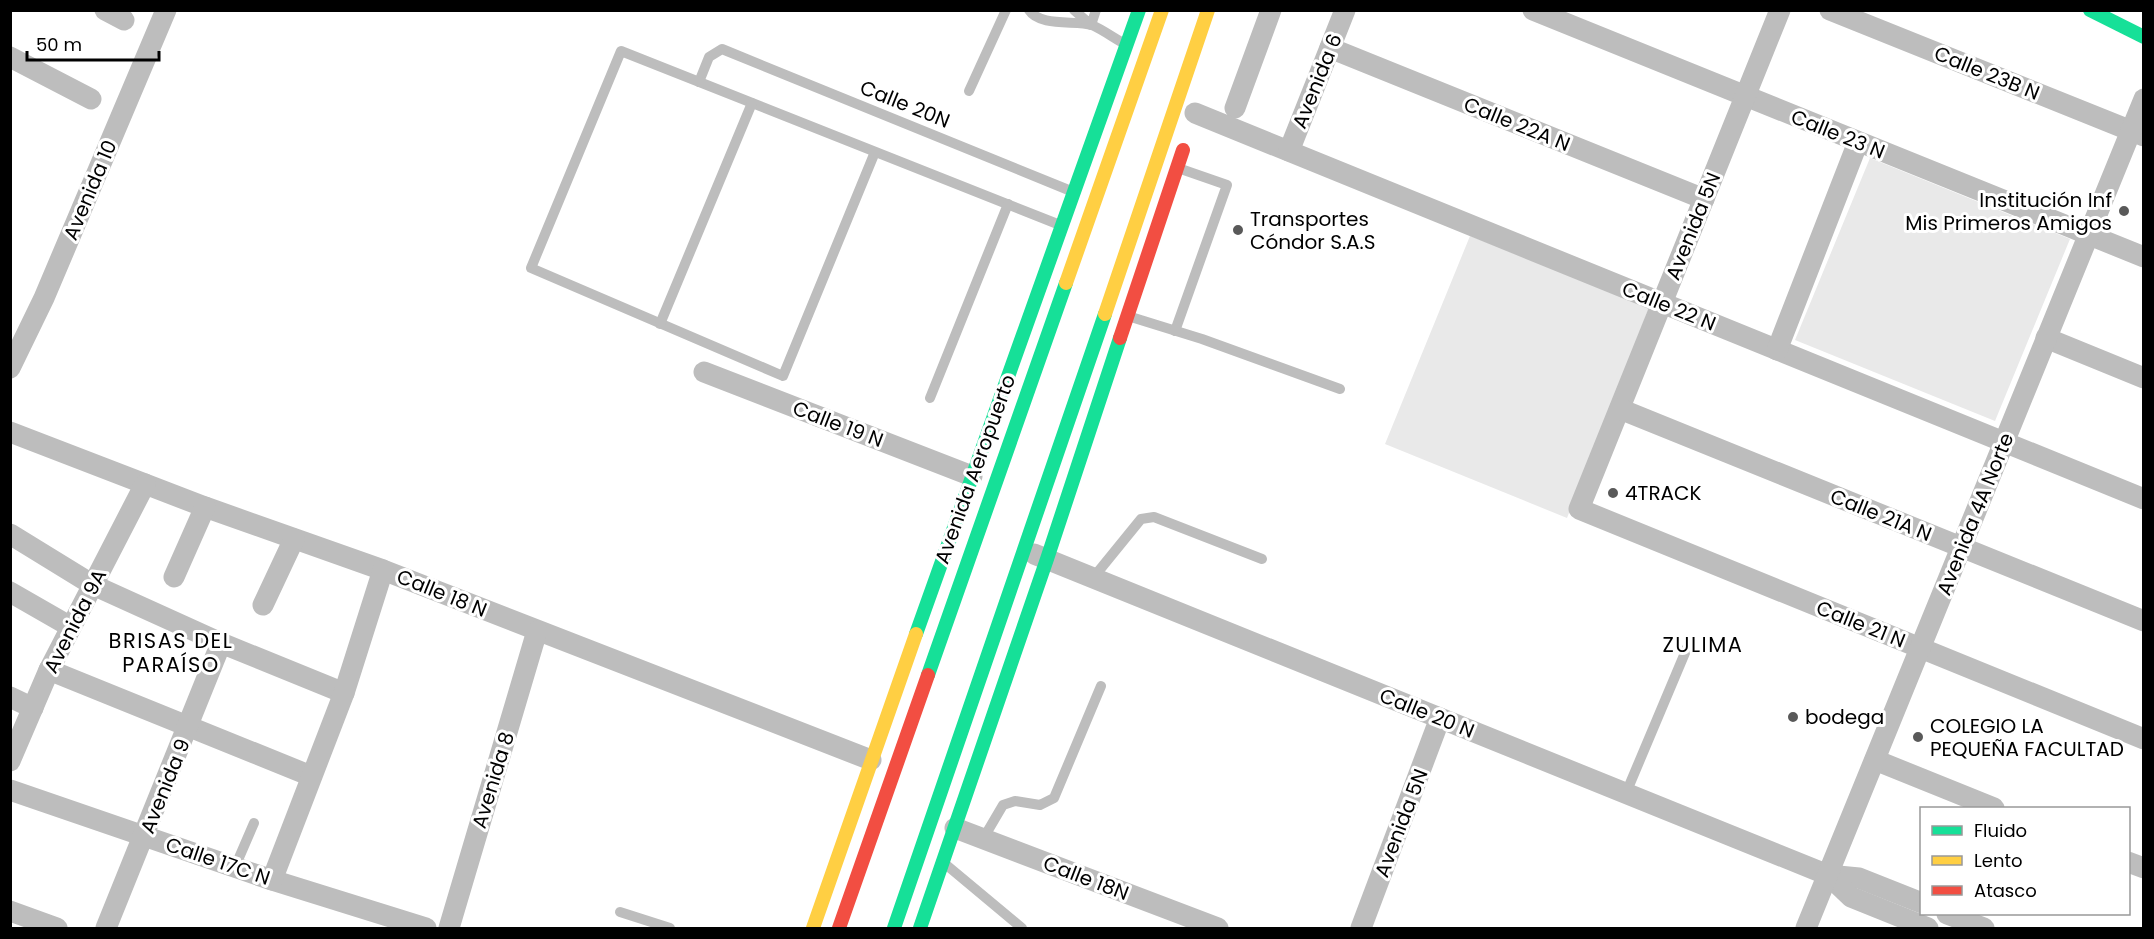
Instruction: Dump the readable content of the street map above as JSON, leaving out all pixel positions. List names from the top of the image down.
{
  "streets": {
    "main road": ["Avenida Aeropuerto"],
    "street": [
      "Calle 23B N",
      "Avenida 6",
      "Calle 22A N",
      "Calle 23 N",
      "Avenida 10",
      "Avenida 5N",
      "Calle 22 N",
      "Calle 19 N",
      "Avenida 4A Norte",
      "Calle 21A N",
      "Calle 18 N",
      "Avenida 9A",
      "Calle 21 N",
      "Calle 20 N",
      "Avenida 8",
      "Avenida 9",
      "Calle 17C N",
      "Calle 18N"
    ],
    "lane": ["Calle 20N"]
  },
  "crossings": [
    ["Calle 23B N", "Avenida 4A Norte"],
    ["Avenida 6", "Calle 22A N"],
    ["Avenida 6", "Calle 22 N"],
    ["Calle 20N", "Avenida Aeropuerto"],
    ["Calle 22A N", "Avenida 5N"],
    ["Calle 23 N", "Avenida 5N"],
    ["Calle 23 N", "Avenida 4A Norte"],
    ["Avenida 5N", "Calle 22 N"],
    ["Avenida 5N", "Calle 21A N"],
    ["Avenida 5N", "Calle 21 N"],
    ["Avenida 5N", "Calle 20 N"],
    ["Calle 22 N", "Avenida 4A Norte"],
    ["Calle 19 N", "Avenida Aeropuerto"],
    ["Avenida Aeropuerto", "Calle 18 N"],
    ["Avenida 4A Norte", "Calle 21A N"],
    ["Avenida 4A Norte", "Calle 21 N"],
    ["Avenida 4A Norte", "Calle 20 N"],
    ["Calle 18 N", "Avenida 9A"],
    ["Calle 18 N", "Avenida 8"],
    ["Avenida 9", "Calle 17C N"]
  ],
  "districts": ["BRISAS DEL PARAÍSO", "ZULIMA"],
  "places": [
    "Institución Inf Mis Primeros Amigos",
    "Transportes Cóndor S.A.S",
    "4TRACK",
    "bodega",
    "COLEGIO LA PEQUEÑA FACULTAD"
  ],
  "legend": ["Fluido", "Lento", "Atasco"],
  "scale_bar": "50 m"
}
